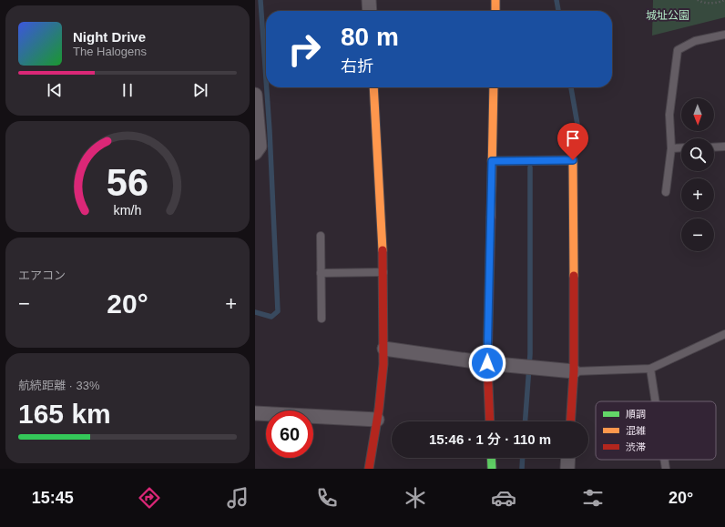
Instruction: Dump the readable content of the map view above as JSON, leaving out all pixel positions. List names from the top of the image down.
{
  "parks": ["城址公園"],
  "legend": ["順調", "混雑", "渋滞"],
  "north": "bottom",
  "page": {
    "turn": ["80 m", "右折"],
    "song": ["Night Drive", "The Halogens"],
    "map_buttons": ["+", "−"],
    "tile": [
      "エアコン",
      ["航続距離 · 33%", "165 km"]
    ],
    "heat": ["−", "20°", "+"],
    "limit": "60",
    "trip": "15:46 · 1 分 · 110 m",
    "tabs": ["15:45", "20°"],
    "gauge": ["56", "km/h"]
  }
}
